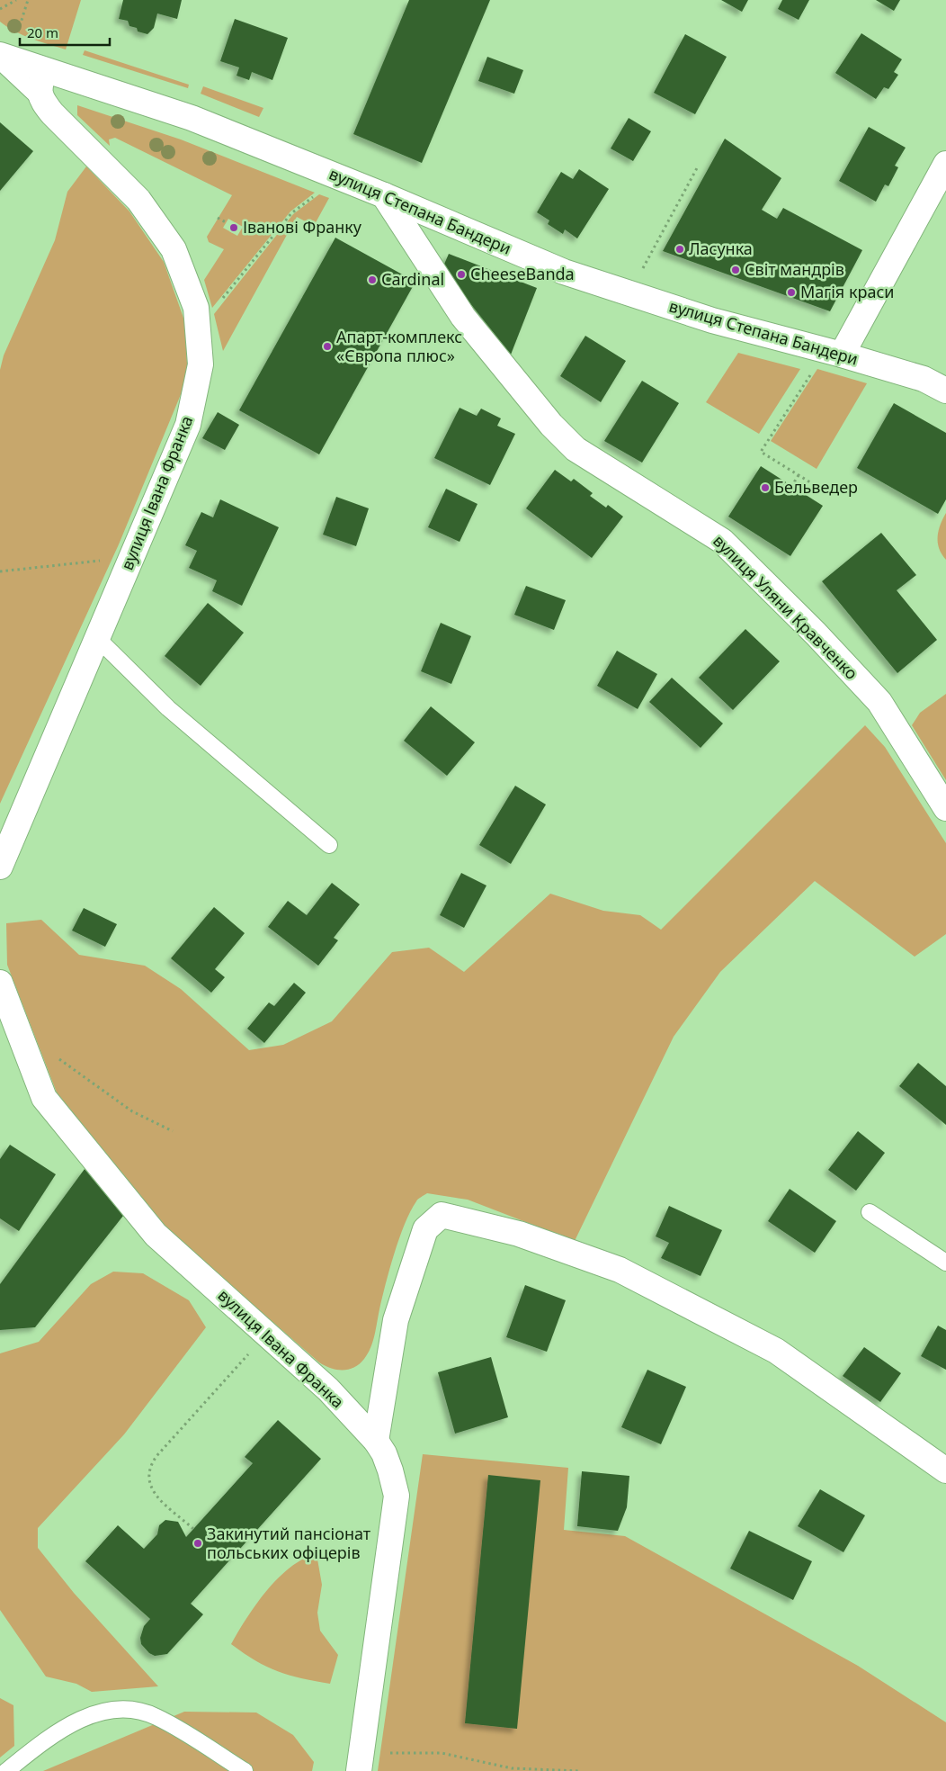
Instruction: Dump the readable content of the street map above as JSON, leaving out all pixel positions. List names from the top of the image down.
{
  "streets": {
    "street": ["вулиця Степана Бандери", "вулиця Івана Франка", "вулиця Уляни Кравченко"]
  },
  "crossings": [
    ["вулиця Степана Бандери", "вулиця Уляни Кравченко"]
  ],
  "places": [
    "Іванові Франку",
    "Ласунка",
    "Світ мандрів",
    "CheeseBanda",
    "Cardinal",
    "Магія краси",
    "Апарт-комплекс «Європа плюс»",
    "Бельведер",
    "Закинутий пансіонат польських офіцерів"
  ],
  "scale_bar": "20 m"
}
